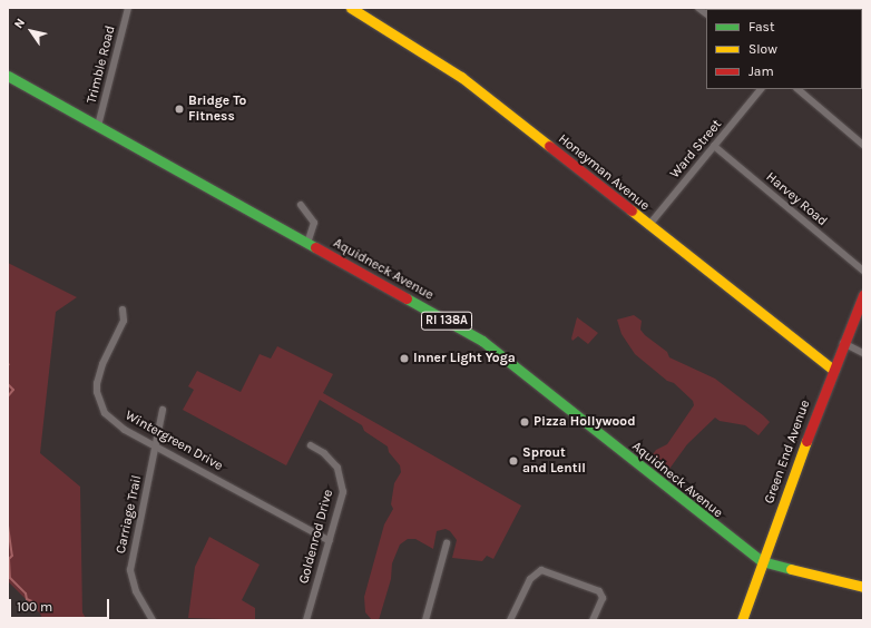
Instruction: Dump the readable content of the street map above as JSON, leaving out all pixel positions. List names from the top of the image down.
{
  "streets": {
    "main road": [
      "Honeyman Avenue",
      "Aquidneck Avenue",
      "RI 138A",
      "Green End Avenue"
    ],
    "street": [
      "Trimble Road",
      "Ward Street",
      "Harvey Road",
      "Wintergreen Drive",
      "Carriage Trail",
      "Goldenrod Drive"
    ]
  },
  "crossings": [
    ["Trimble Road", "Aquidneck Avenue"],
    ["Ward Street", "Honeyman Avenue"],
    ["Ward Street", "Harvey Road"],
    ["Honeyman Avenue", "Green End Avenue"],
    ["Aquidneck Avenue", "Green End Avenue"],
    ["Wintergreen Drive", "Carriage Trail"],
    ["Wintergreen Drive", "Goldenrod Drive"]
  ],
  "places": [
    "Bridge To Fitness",
    "Inner Light Yoga",
    "Pizza Hollywood",
    "Sprout and Lentil"
  ],
  "legend": ["Fast", "Slow", "Jam"],
  "scale_bar": "100 m",
  "north": "top left"
}
